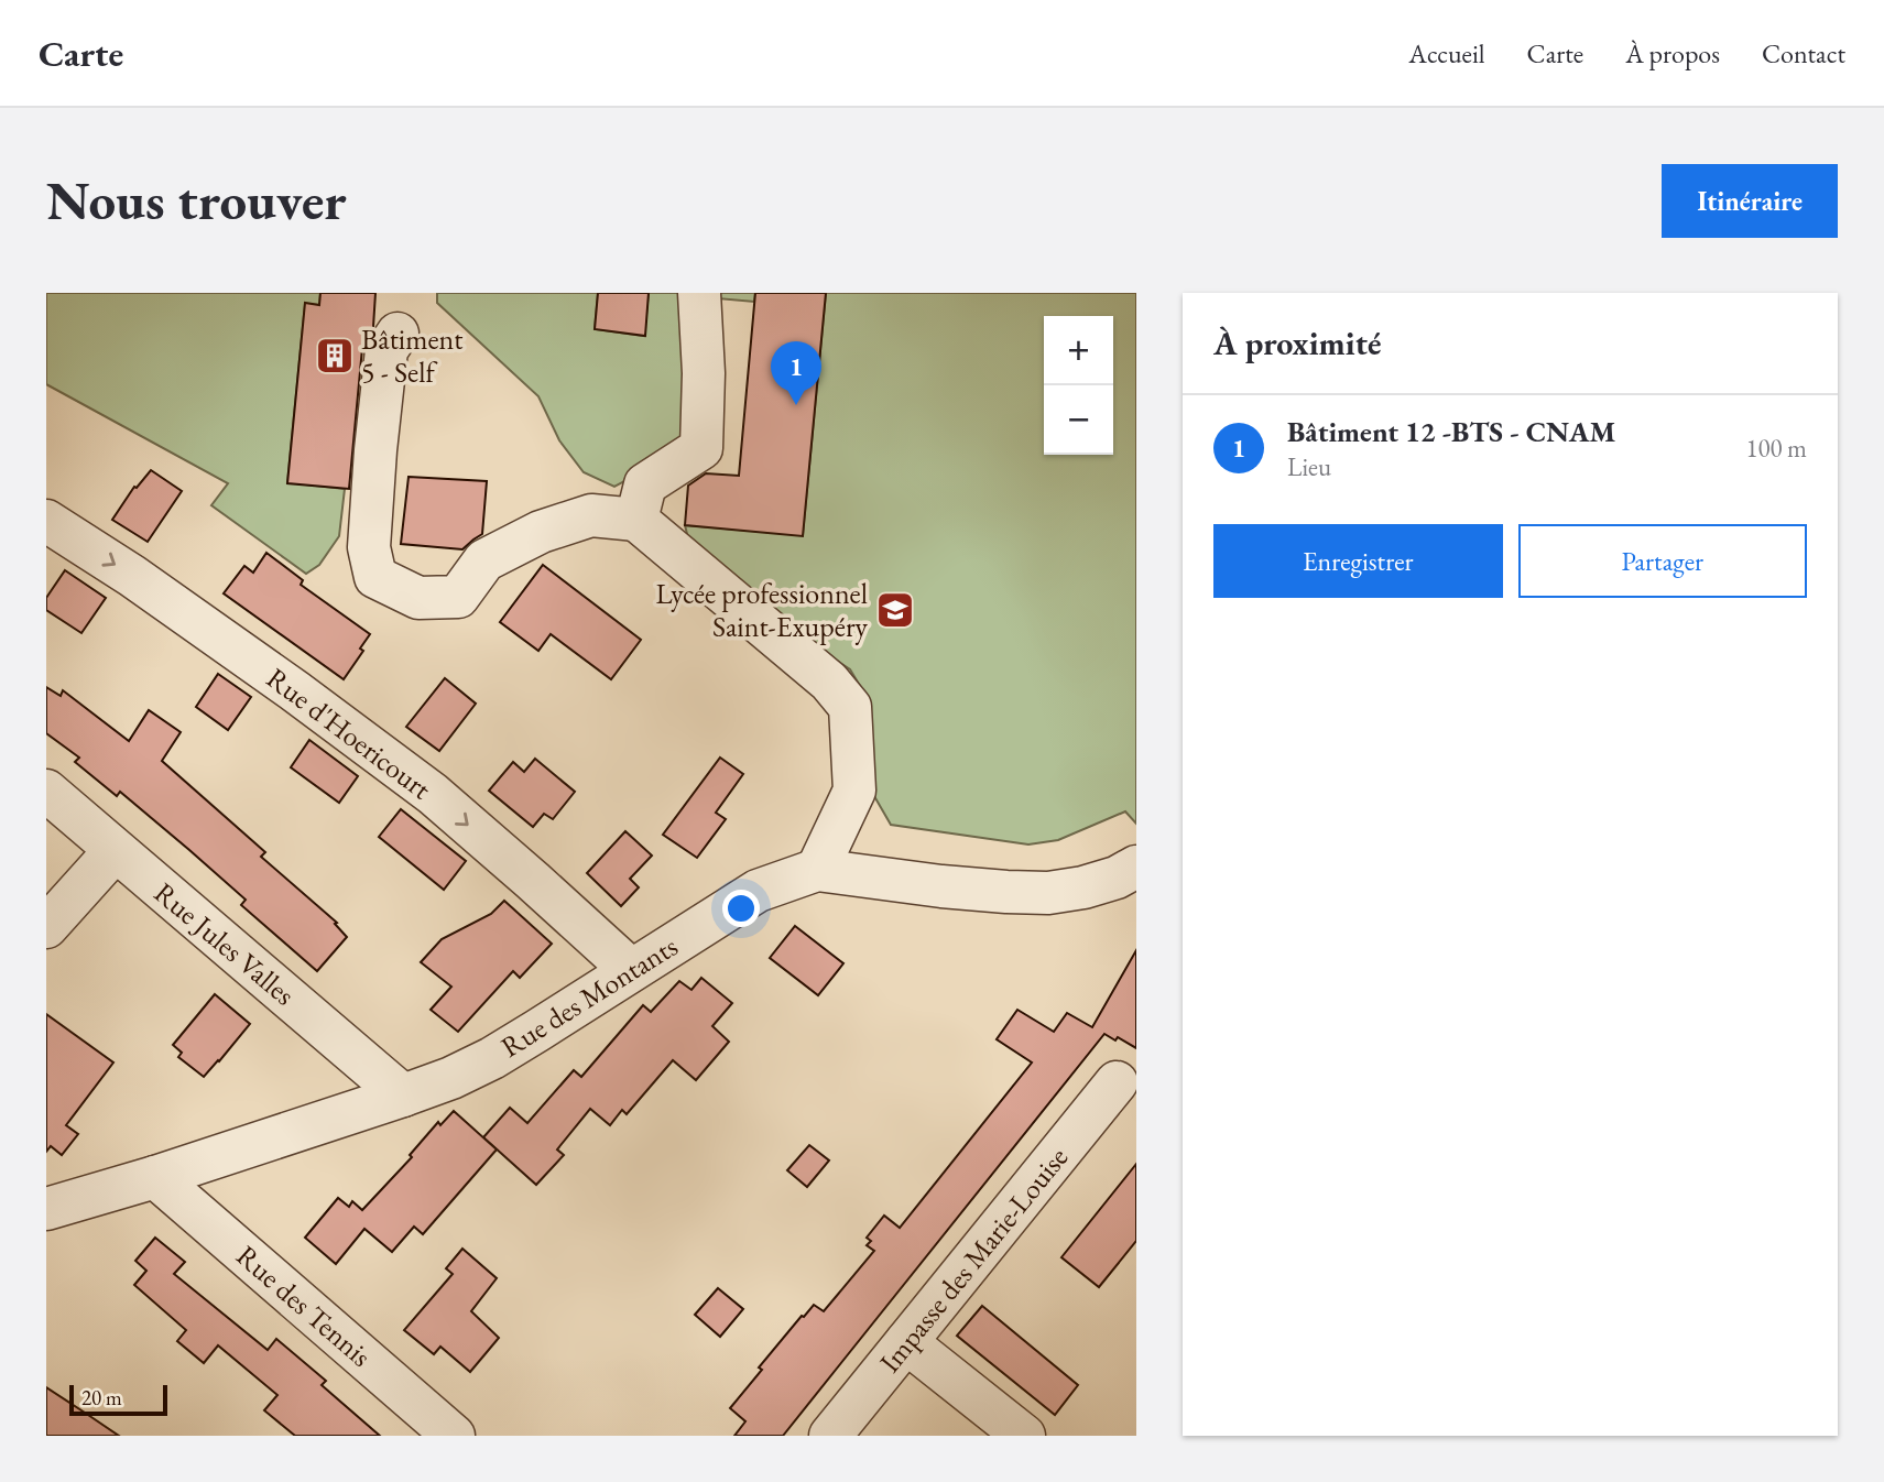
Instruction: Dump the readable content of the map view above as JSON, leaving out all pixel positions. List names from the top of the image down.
{
  "streets": {
    "street": [
      "Rue d'Hoericourt",
      "Rue Jules Valles",
      "Rue des Montants",
      "Impasse des Marie-Louise",
      "Rue des Tennis"
    ]
  },
  "crossings": [
    ["Rue d'Hoericourt", "Rue des Montants"],
    ["Rue Jules Valles", "Rue des Montants"],
    ["Rue des Montants", "Rue des Tennis"]
  ],
  "one_way": ["Rue d'Hoericourt"],
  "places": {
    "building": ["Bâtiment 5 - Self"],
    "school or university": ["Lycée professionnel Saint-Exupéry"]
  },
  "scale_bar": "20 m",
  "page": {
    "header": "Carte",
    "nav": [
      "Accueil",
      "Carte",
      "À propos",
      "Contact"
    ],
    "buttons": [
      "Itinéraire",
      ["Enregistrer", "Partager"]
    ],
    "title": "Nous trouver",
    "heading": "À proximité",
    "map_buttons": ["+", "−"],
    "pins": "1",
    "list": [
      {
        "mark": "1",
        "name": "Bâtiment 12 -BTS - CNAM",
        "note": "Lieu",
        "value": "100 m"
      }
    ],
    "scale": "20 m"
  }
}
